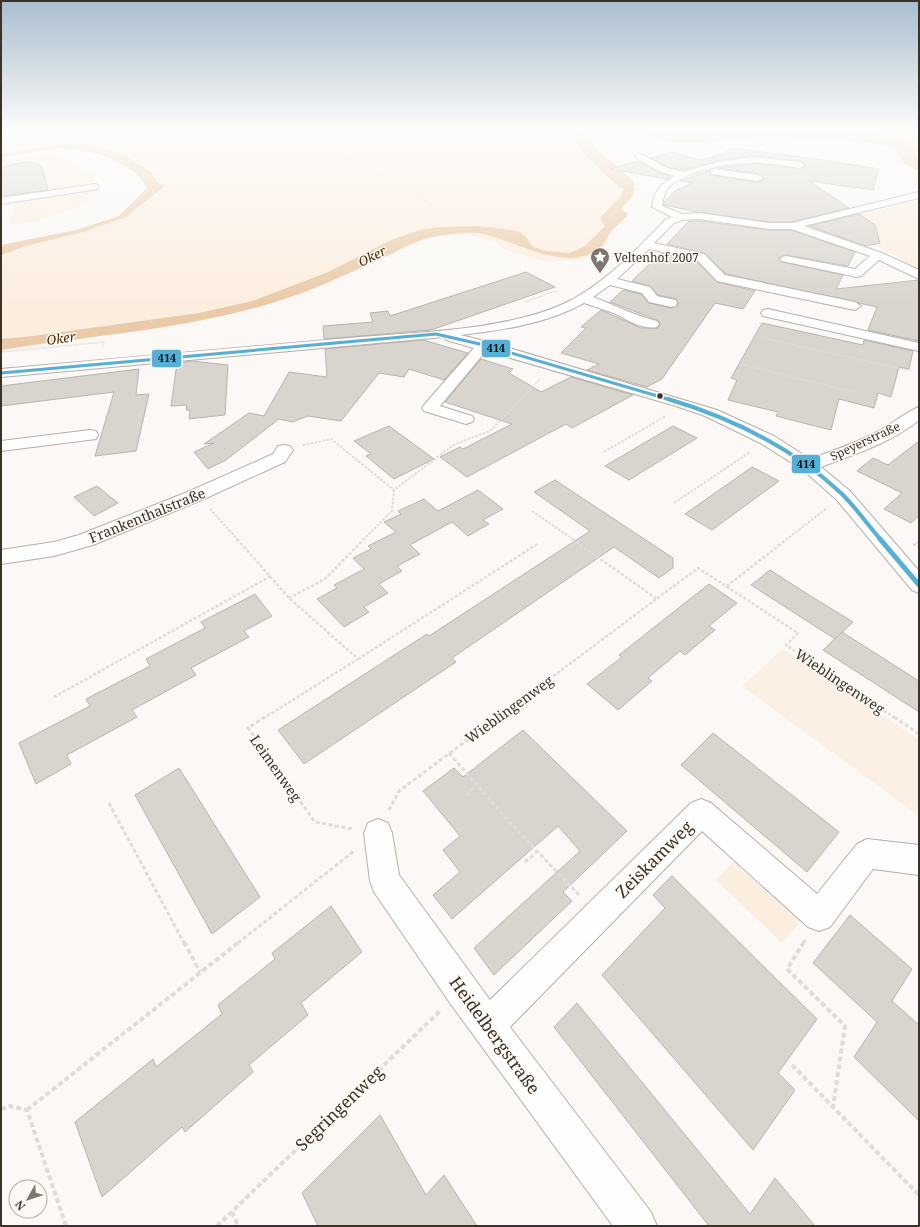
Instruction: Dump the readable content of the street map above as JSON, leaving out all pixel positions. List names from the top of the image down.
{
  "streets": {
    "street": [
      "Speyerstraße",
      "Frankenthalstraße",
      "Zeiskamweg",
      "Heidelbergstraße"
    ],
    "path": ["Wieblingenweg", "Leimenweg", "Segringenweg"]
  },
  "crossings": [
    ["Wieblingenweg", "Leimenweg"],
    ["Wieblingenweg", "Heidelbergstraße"],
    ["Leimenweg", "Heidelbergstraße"],
    ["Zeiskamweg", "Heidelbergstraße"],
    ["Heidelbergstraße", "Segringenweg"]
  ],
  "water": ["Oker"],
  "places": {
    "place": ["Veltenhof 2007"]
  },
  "lines": ["transit line 414"],
  "north": "bottom left"
}
